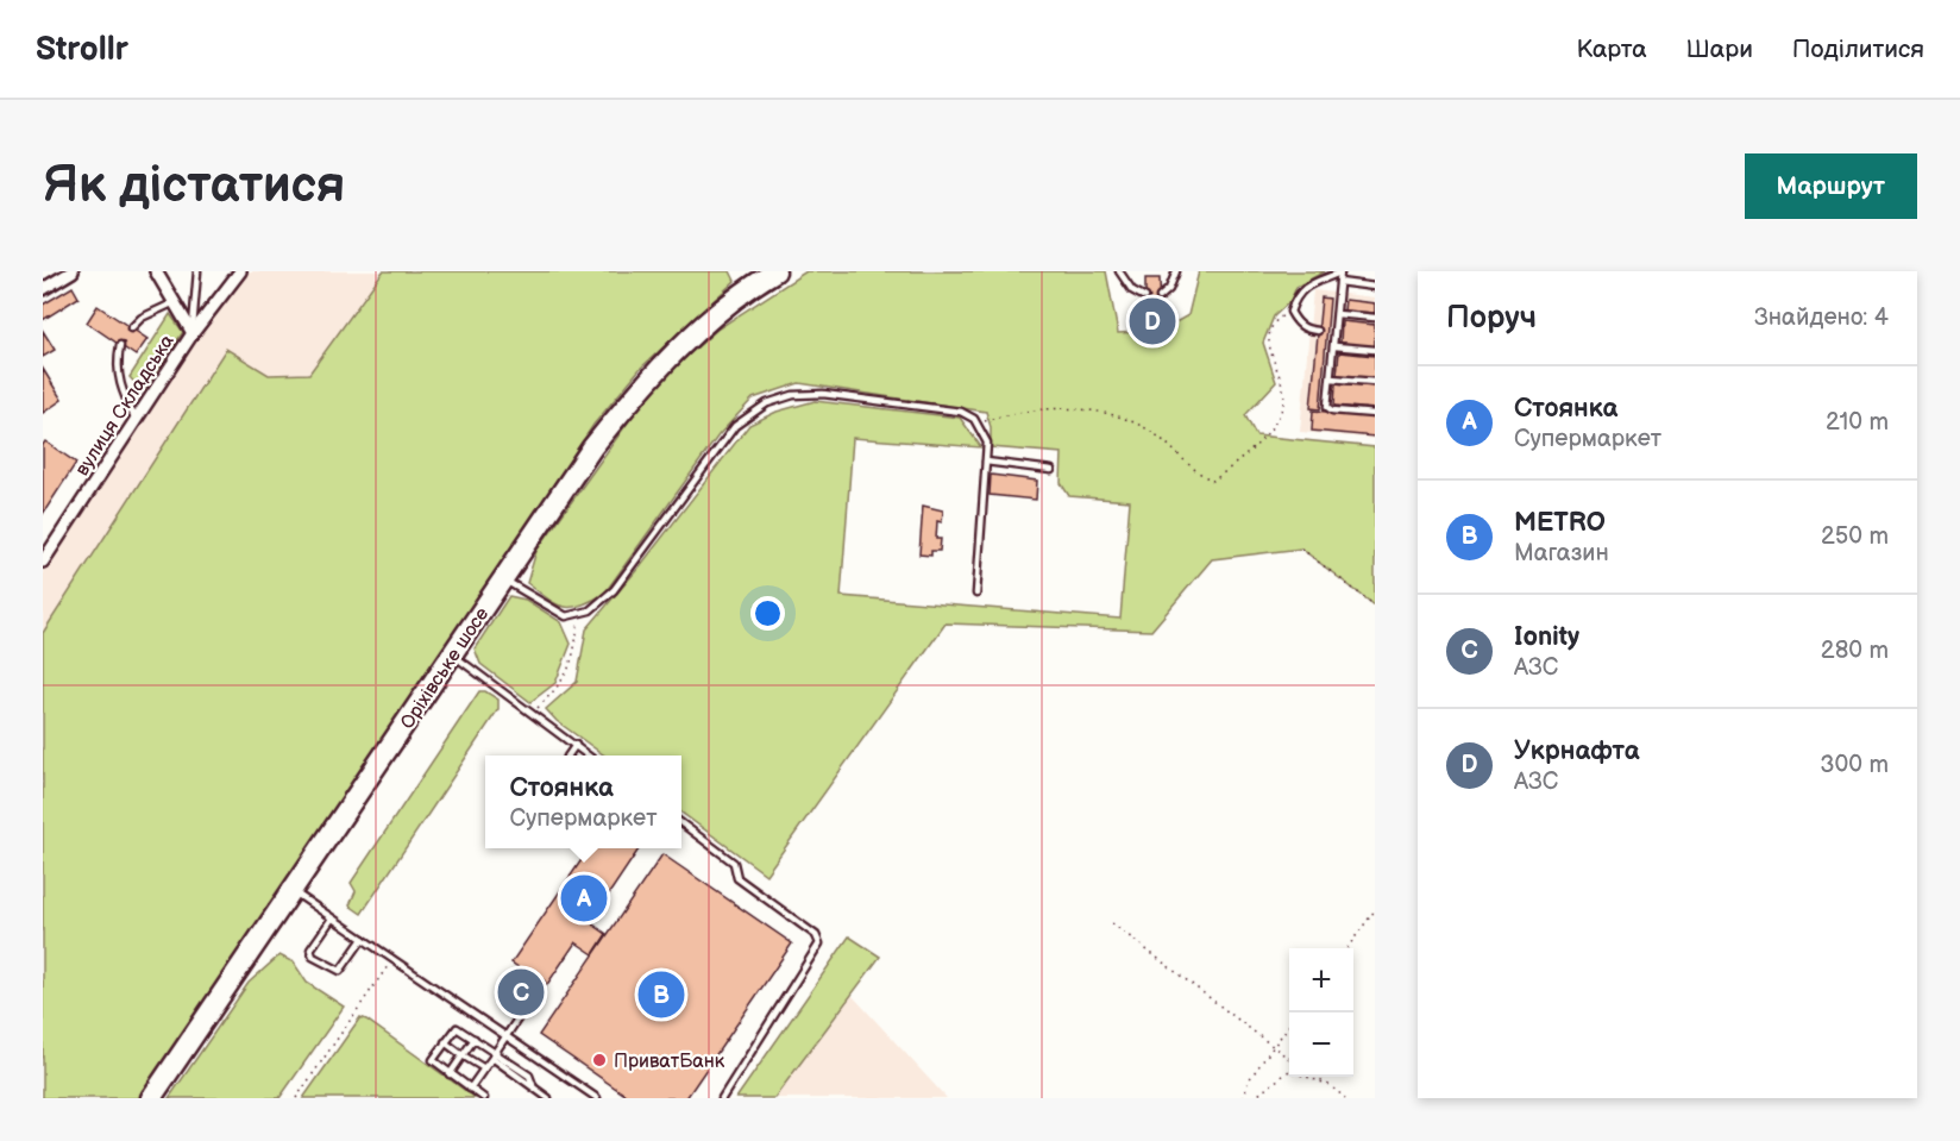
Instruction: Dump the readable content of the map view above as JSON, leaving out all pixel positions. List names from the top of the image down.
{
  "streets": {
    "highway": ["Оріхівське шосе"],
    "street": ["вулиця Складська"]
  },
  "places": ["ПриватБанк"],
  "page": {
    "header": "Strollr",
    "nav": ["Карта", "Шари", "Поділитися"],
    "buttons": "Маршрут",
    "title": "Як дістатися",
    "heading": ["Поруч", "Знайдено: 4"],
    "pins": [
      "D",
      "A",
      "C",
      "B"
    ],
    "list": [
      {
        "mark": "A",
        "name": "Стоянка",
        "note": "Супермаркет",
        "value": "210 m"
      },
      {
        "mark": "B",
        "name": "METRO",
        "note": "Магазин",
        "value": "250 m"
      },
      {
        "mark": "C",
        "name": "Ionity",
        "note": "АЗС",
        "value": "280 m"
      },
      {
        "mark": "D",
        "name": "Укрнафта",
        "note": "АЗС",
        "value": "300 m"
      }
    ],
    "popup": ["Стоянка", "Супермаркет"],
    "map_buttons": ["+", "−"]
  }
}
